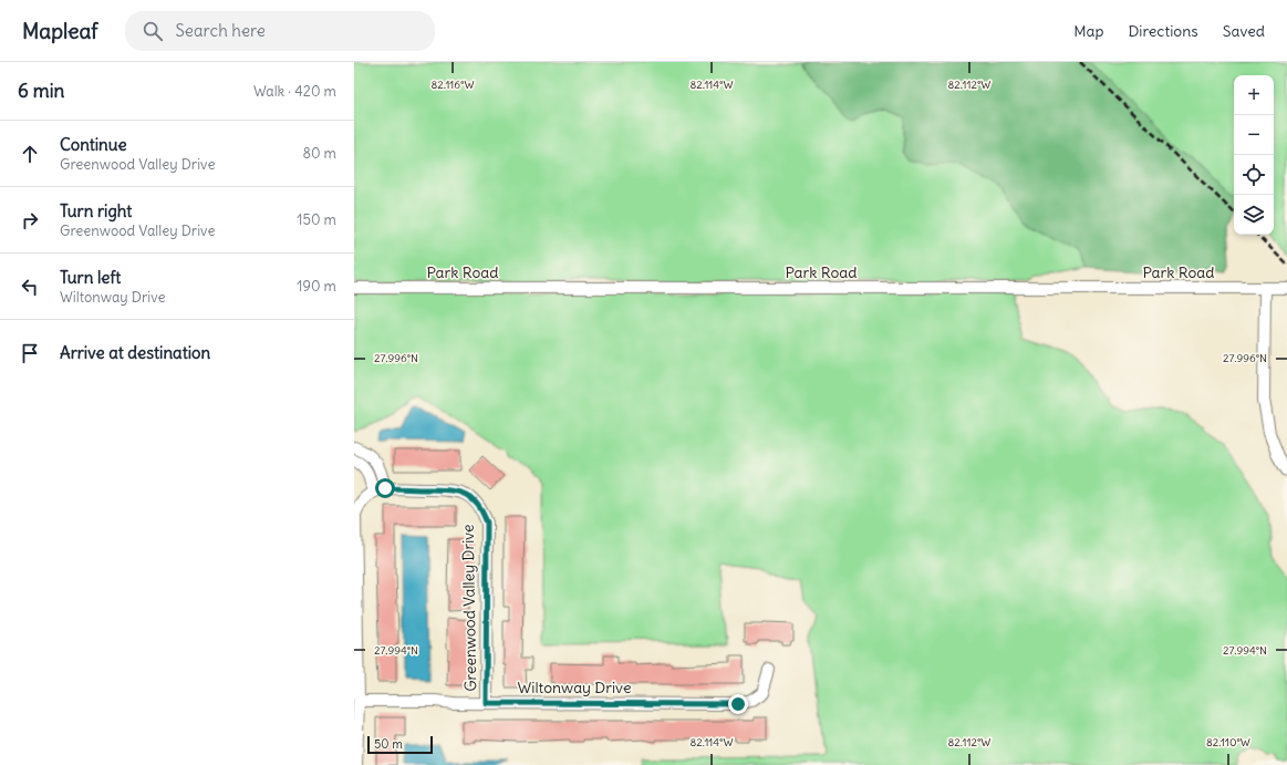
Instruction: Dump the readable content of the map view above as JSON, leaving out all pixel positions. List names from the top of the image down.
{
  "streets": {
    "street": ["Park Road", "Greenwood Valley Drive", "Wiltonway Drive"]
  },
  "crossings": [
    ["Greenwood Valley Drive", "Wiltonway Drive"]
  ],
  "scale_bar": "50 m",
  "page": {
    "header": "Mapleaf",
    "search": "Search here",
    "nav": ["Map", "Directions", "Saved"],
    "heading": ["6 min", "Walk · 420 m"],
    "map_buttons": ["+", "−"],
    "list": [
      ["Continue", "Greenwood Valley Drive", "80 m"],
      ["Turn right", "Greenwood Valley Drive", "150 m"],
      ["Turn left", "Wiltonway Drive", "190 m"],
      "Arrive at destination"
    ],
    "scale": "50 m"
  },
  "coordinates": [
    "82.116°W",
    "82.114°W",
    "82.112°W",
    "27.996°N",
    "27.994°N",
    "82.110°W"
  ]
}
